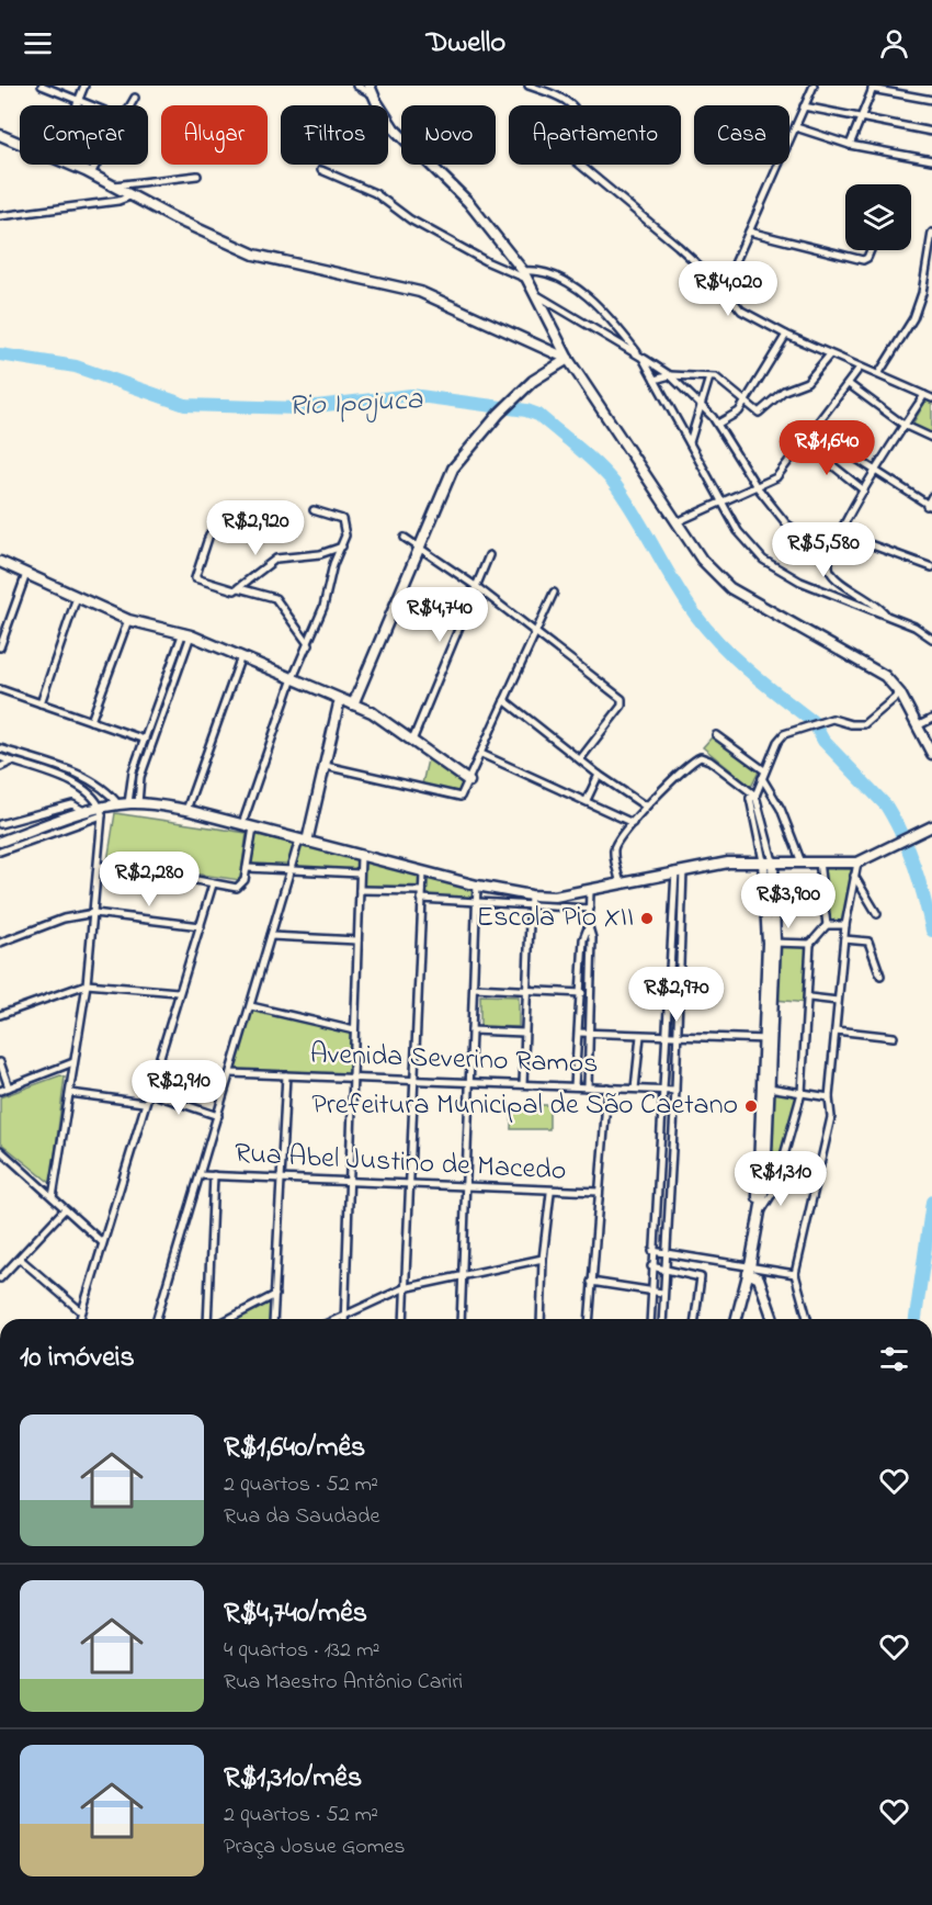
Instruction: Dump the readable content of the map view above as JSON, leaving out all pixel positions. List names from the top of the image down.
{
  "streets": {
    "street": ["Avenida Severino Ramos", "Rua Abel Justino de Macedo"]
  },
  "water": ["Rio Ipojuca"],
  "places": ["Escola Pio XII", "Prefeitura Municipal de São Caetano"],
  "page": {
    "header": "Dwello",
    "chip": [
      "Comprar",
      "Alugar",
      "Filtros",
      "Novo",
      "Apartamento",
      "Casa"
    ],
    "price": [
      "R$4,020",
      "R$1,640",
      "R$2,920",
      "R$5,580",
      "R$4,740",
      "R$2,280",
      "R$3,900",
      "R$2,970",
      "R$2,910",
      "R$1,310"
    ],
    "heading": "10 imóveis",
    "list": [
      {
        "name": "R$1,640/mês",
        "note": "2 quartos · 52 m² · Rua da Saudade"
      },
      {
        "name": "R$4,740/mês",
        "note": "4 quartos · 132 m² · Rua Maestro Antônio Cariri"
      },
      {
        "name": "R$1,310/mês",
        "note": "2 quartos · 52 m² · Praça Josue Gomes"
      }
    ]
  }
}
